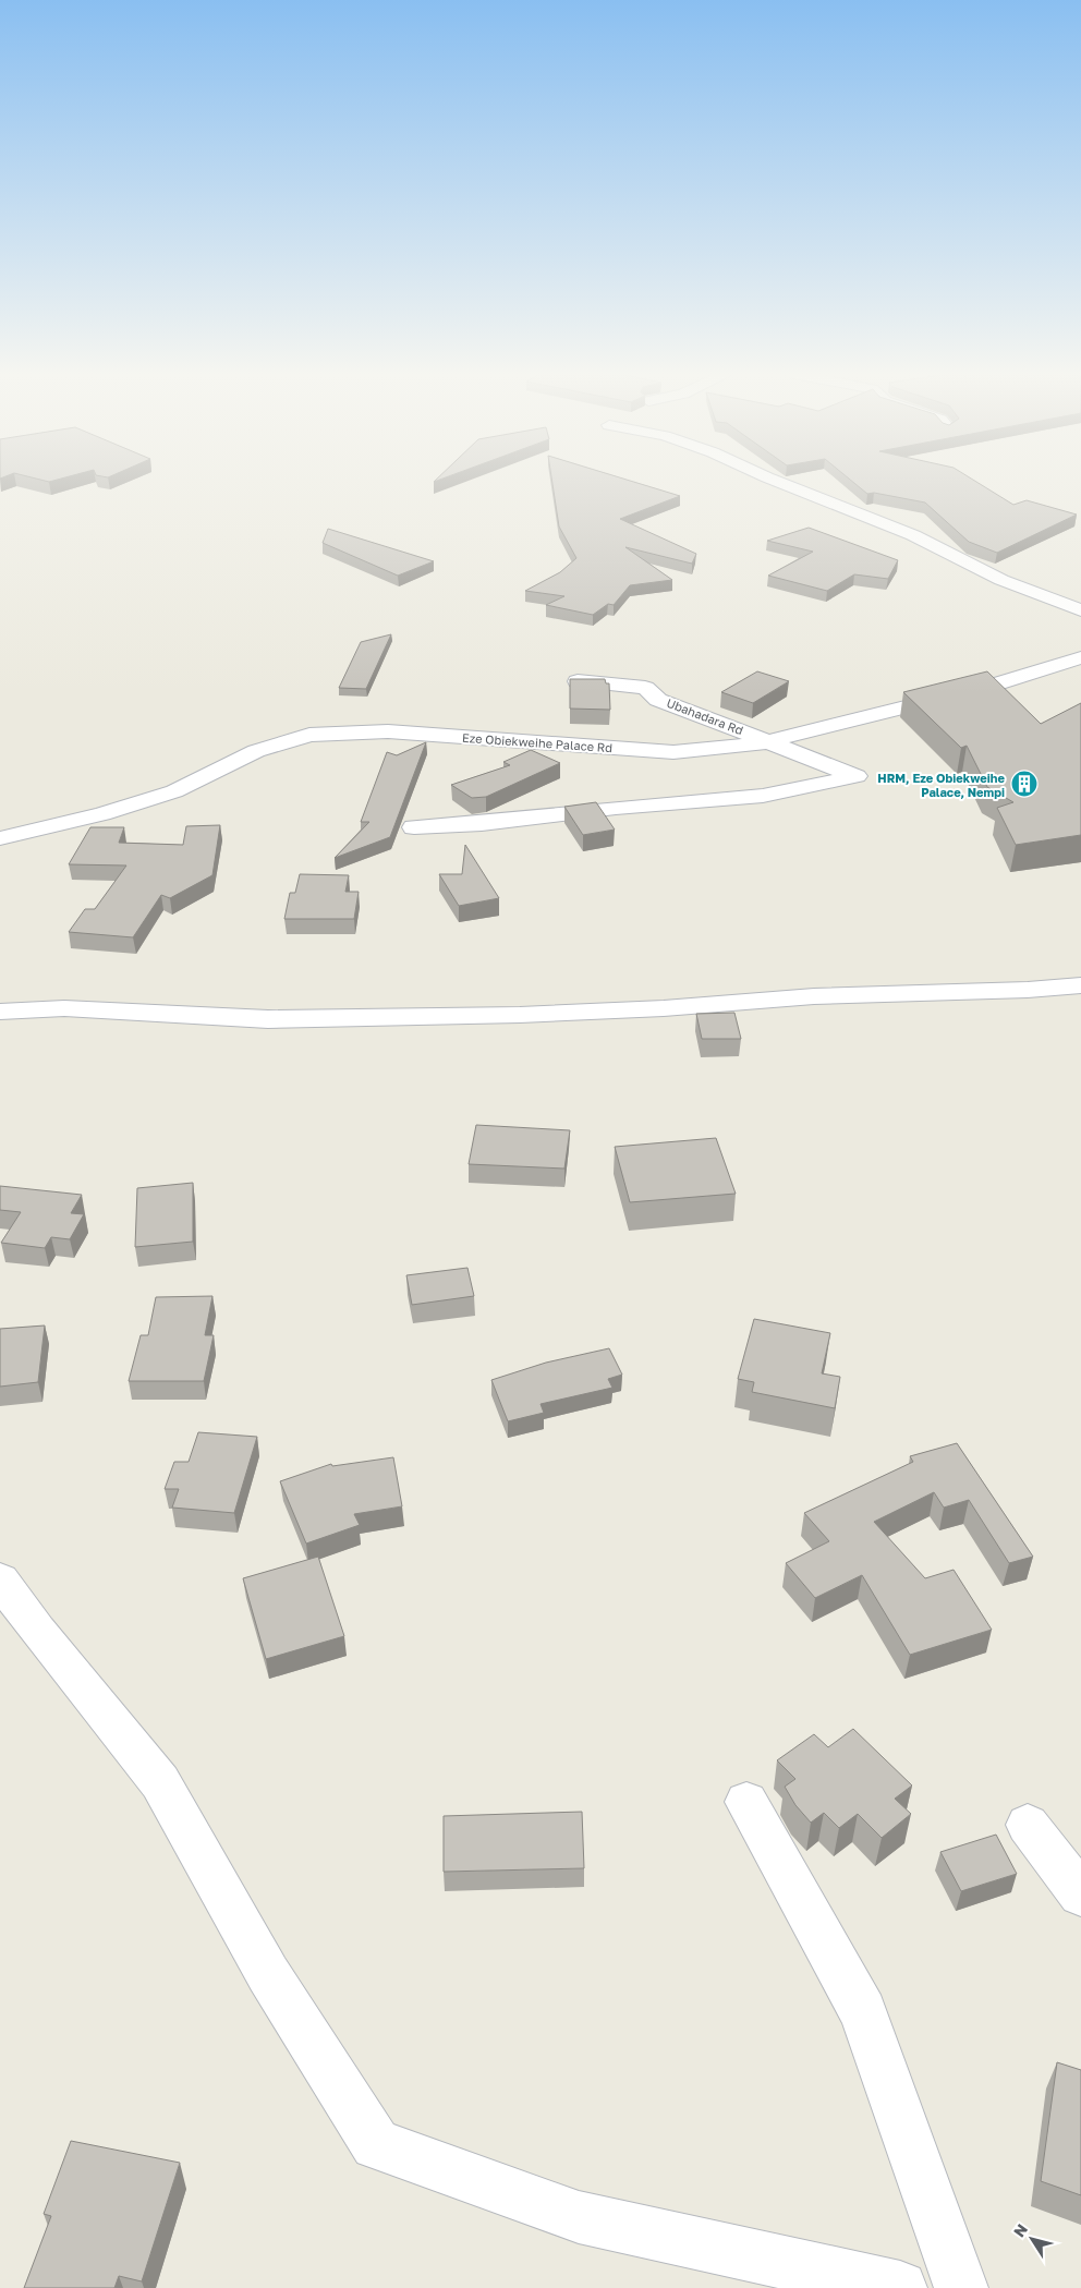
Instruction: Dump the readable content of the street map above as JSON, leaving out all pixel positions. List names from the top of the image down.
{
  "streets": {
    "street": ["Ubahadara Rd", "Eze Obiekweihe Palace Rd"]
  },
  "crossings": [
    ["Ubahadara Rd", "Eze Obiekweihe Palace Rd"]
  ],
  "places": {
    "building": ["HRM, Eze Obiekweihe Palace, Nempi"]
  },
  "north": "top left"
}
